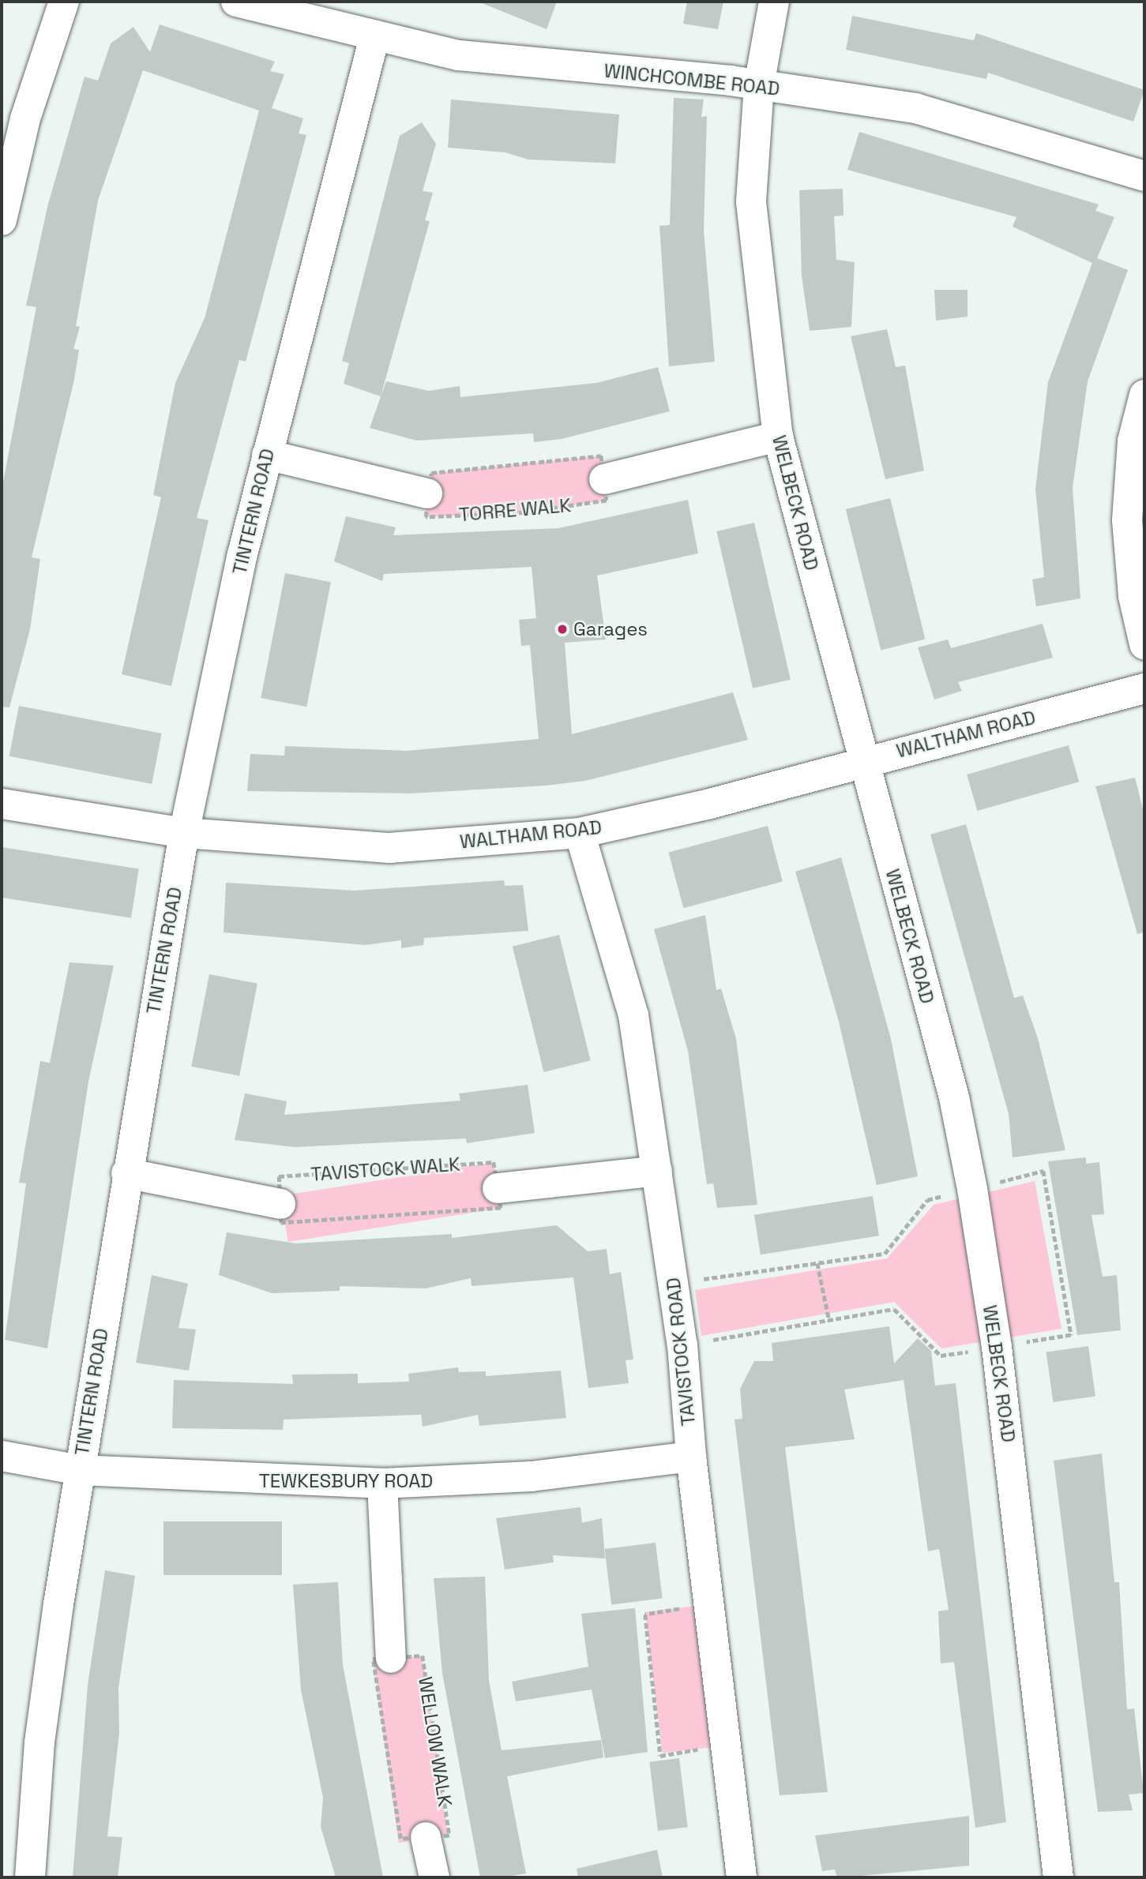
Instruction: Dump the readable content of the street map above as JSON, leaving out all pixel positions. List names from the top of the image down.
{
  "streets": {
    "street": [
      "WINCHCOMBE ROAD",
      "WELBECK ROAD",
      "TINTERN ROAD",
      "WALTHAM ROAD",
      "TAVISTOCK ROAD",
      "TEWKESBURY ROAD"
    ],
    "path": ["TORRE WALK", "TAVISTOCK WALK", "WELLOW WALK"]
  },
  "crossings": [
    ["WINCHCOMBE ROAD", "WELBECK ROAD"],
    ["WINCHCOMBE ROAD", "TINTERN ROAD"],
    ["WELBECK ROAD", "WALTHAM ROAD"],
    ["TINTERN ROAD", "WALTHAM ROAD"],
    ["TINTERN ROAD", "TEWKESBURY ROAD"],
    ["WALTHAM ROAD", "TAVISTOCK ROAD"],
    ["TAVISTOCK ROAD", "TEWKESBURY ROAD"]
  ],
  "places": ["Garages"]
}
